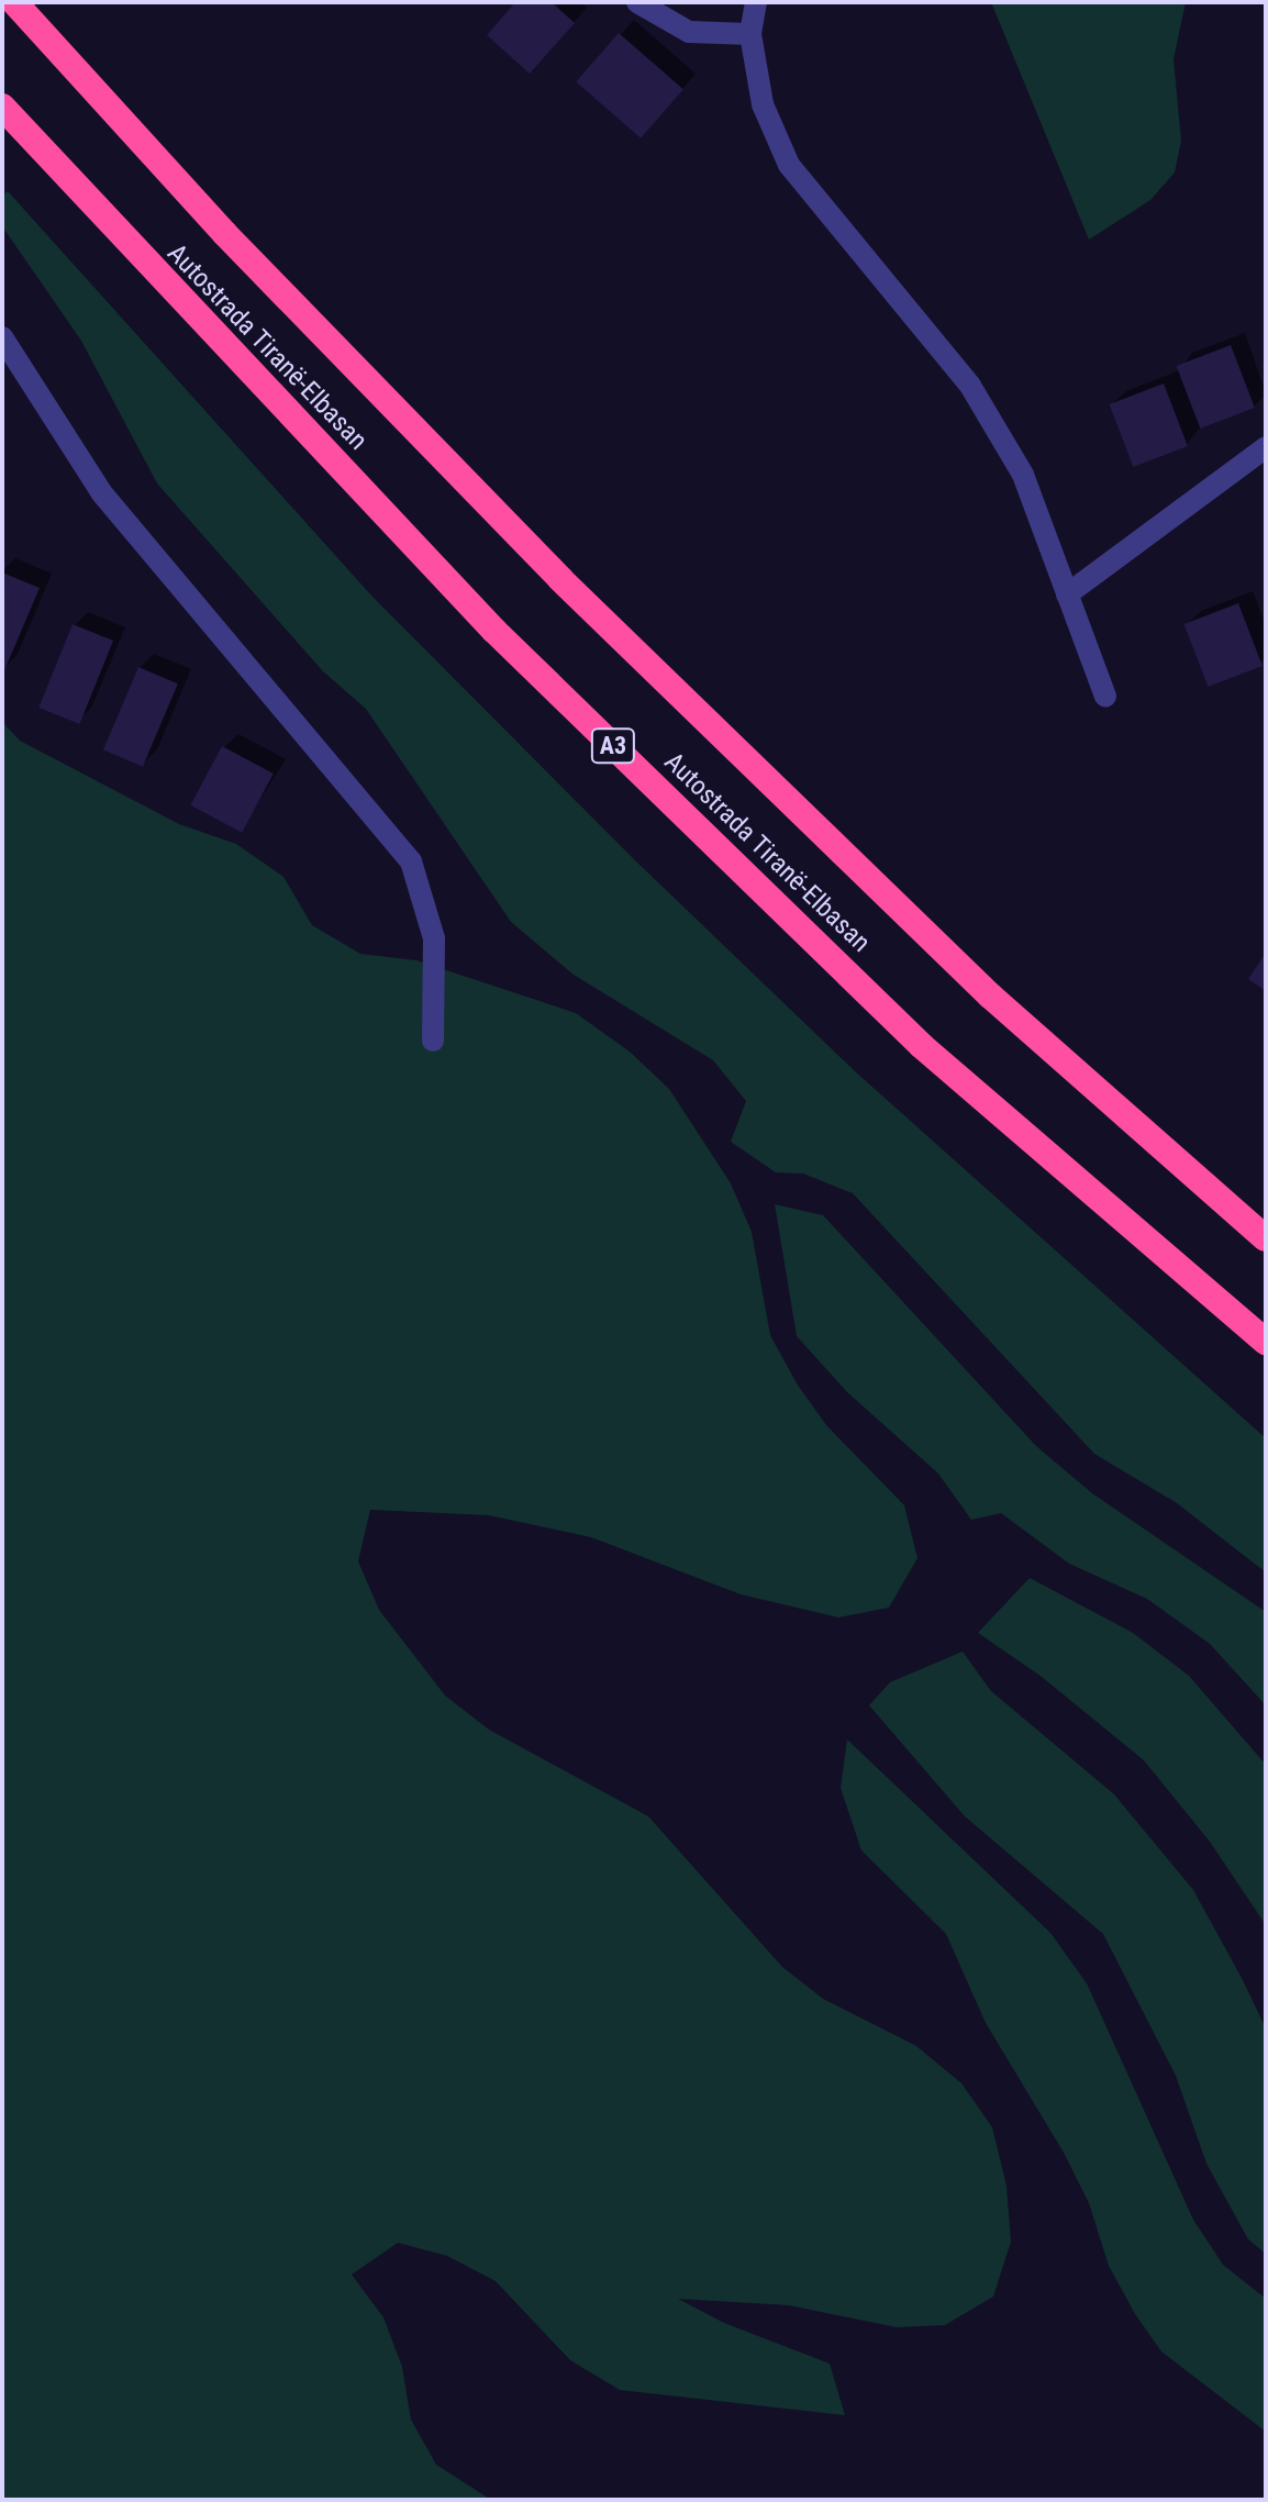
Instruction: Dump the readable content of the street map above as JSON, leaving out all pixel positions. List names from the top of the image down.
{
  "streets": {
    "highway": ["Autostrada Tiranë-Elbasan", "A3"]
  }
}
